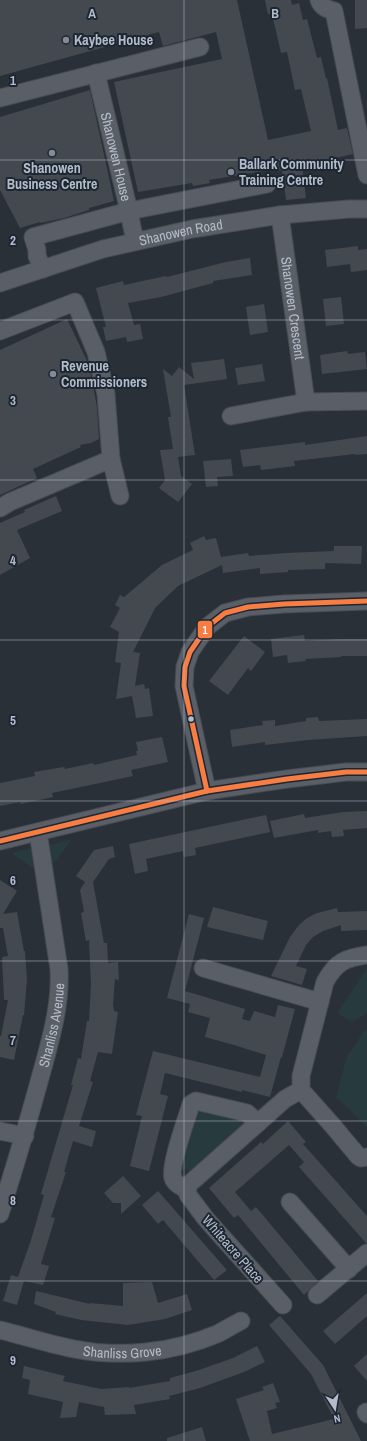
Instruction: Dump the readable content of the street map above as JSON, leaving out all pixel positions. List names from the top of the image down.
{
  "streets": {
    "street": [
      "Shanowen House",
      "Shanowen Road",
      "Shanowen Crescent",
      "Shanliss Avenue",
      "Whiteacre Place",
      "Shanliss Grove"
    ]
  },
  "crossings": [
    ["Shanowen House", "Shanowen Road"],
    ["Shanowen Road", "Shanowen Crescent"]
  ],
  "places": [
    "Kaybee House",
    "Shanowen Business Centre",
    "Ballark Community Training Centre",
    "Revenue Commissioners"
  ],
  "lines": ["transit line 1"],
  "north": "bottom",
  "grid": {
    "columns": ["A", "B"],
    "rows": [
      "1",
      "2",
      "3",
      "4",
      "5",
      "6",
      "7",
      "8",
      "9"
    ]
  }
}
